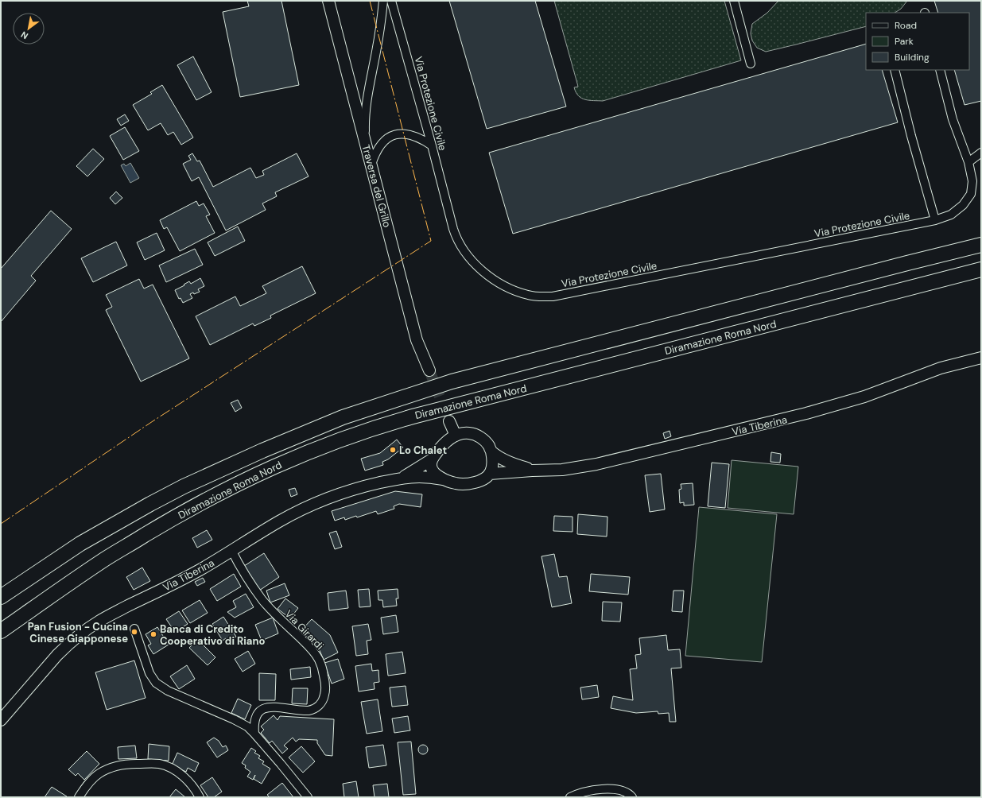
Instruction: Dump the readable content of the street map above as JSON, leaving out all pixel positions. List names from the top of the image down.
{
  "streets": {
    "highway": ["Diramazione Roma Nord"],
    "main road": ["Traversa del Grillo", "Via Tiberina"],
    "street": ["Via Protezione Civile", "Via Girardi"]
  },
  "crossings": [
    ["Via Tiberina", "Via Girardi"]
  ],
  "places": ["Lo Chalet", "Pan Fusion - Cucina Cinese Giapponese", "Banca di Credito Cooperativo di Riano"],
  "legend": ["Road", "Park", "Building"],
  "north": "bottom left"
}
